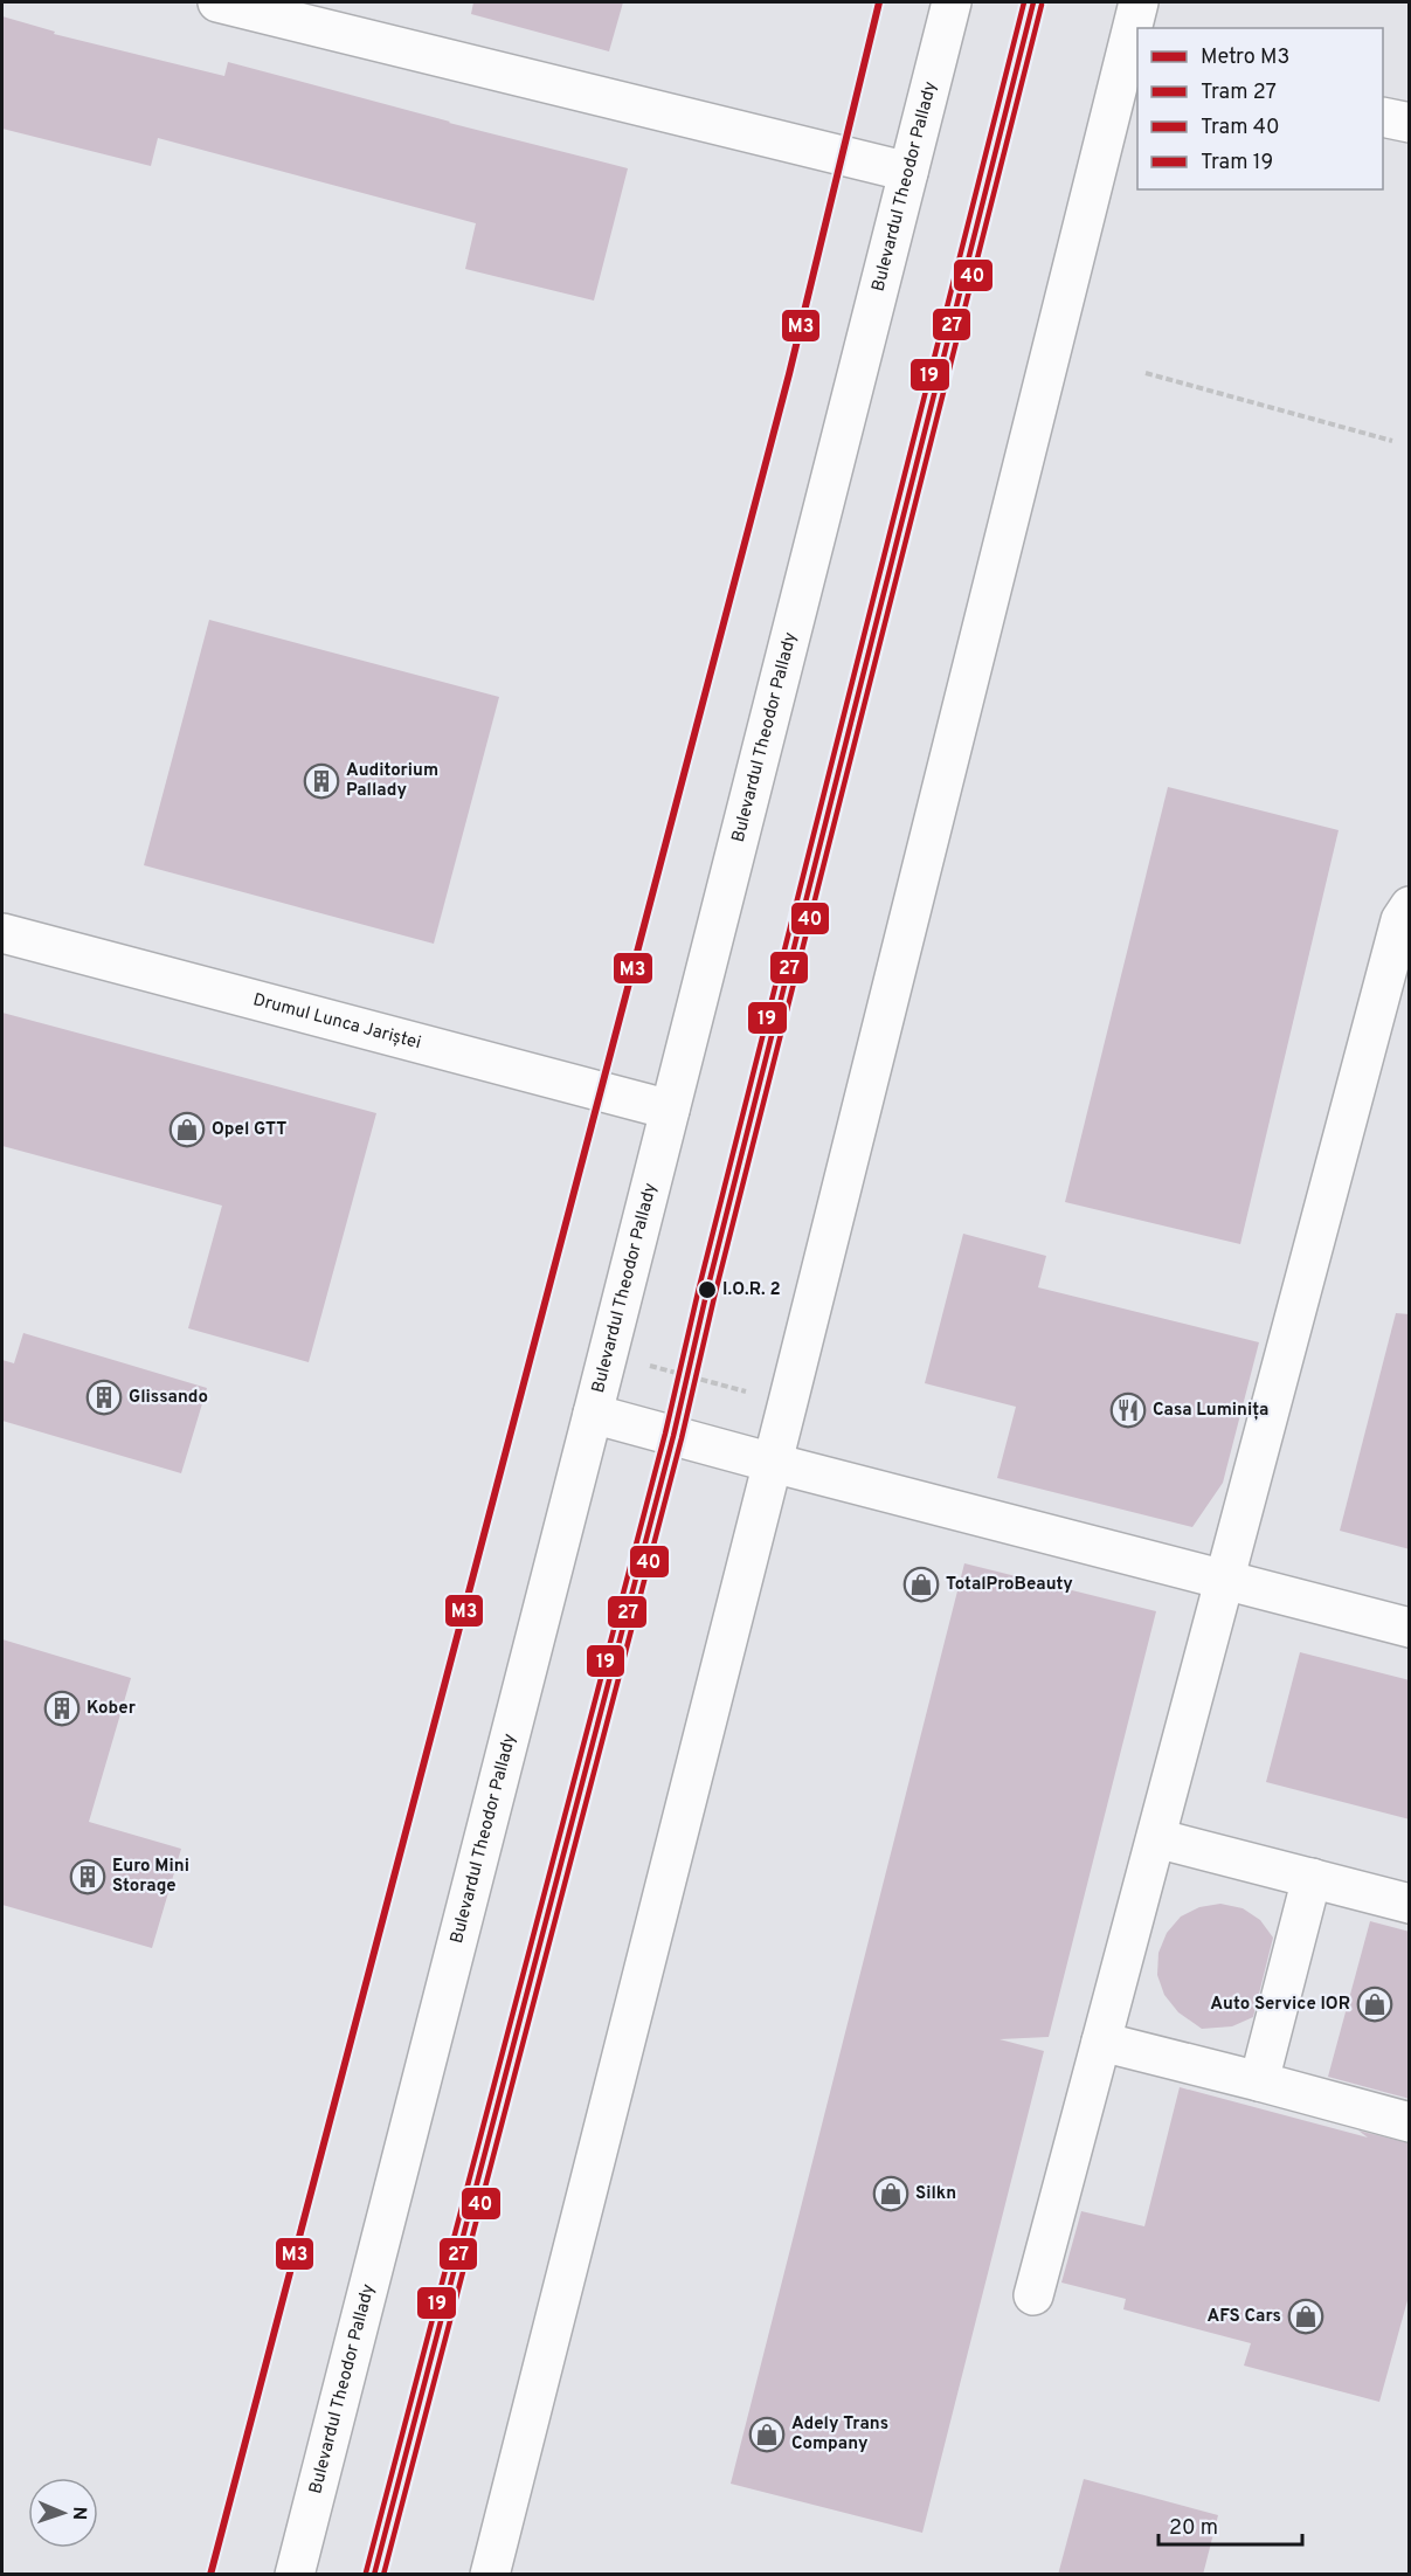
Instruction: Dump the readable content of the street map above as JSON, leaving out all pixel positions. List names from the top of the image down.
{
  "streets": {
    "main road": ["Bulevardul Theodor Pallady", "Drumul Lunca Jariștei"]
  },
  "crossings": [
    ["Bulevardul Theodor Pallady", "Drumul Lunca Jariștei"]
  ],
  "places": {
    "building": [
      "Auditorium Pallady",
      "Glissando",
      "Kober",
      "Euro Mini Storage"
    ],
    "shop": [
      "Opel GTT",
      "TotalProBeauty",
      "Auto Service IOR",
      "Silkn",
      "AFS Cars",
      "Adely Trans Company"
    ],
    "other": ["I.O.R. 2"],
    "restaurant": ["Casa Luminița"]
  },
  "lines": [
    "metro line M3",
    "tram line 27",
    "tram line 19",
    "tram line 40"
  ],
  "legend": [
    "Metro M3",
    "Tram 27",
    "Tram 40",
    "Tram 19"
  ],
  "scale_bar": "20 m",
  "north": "right"
}
